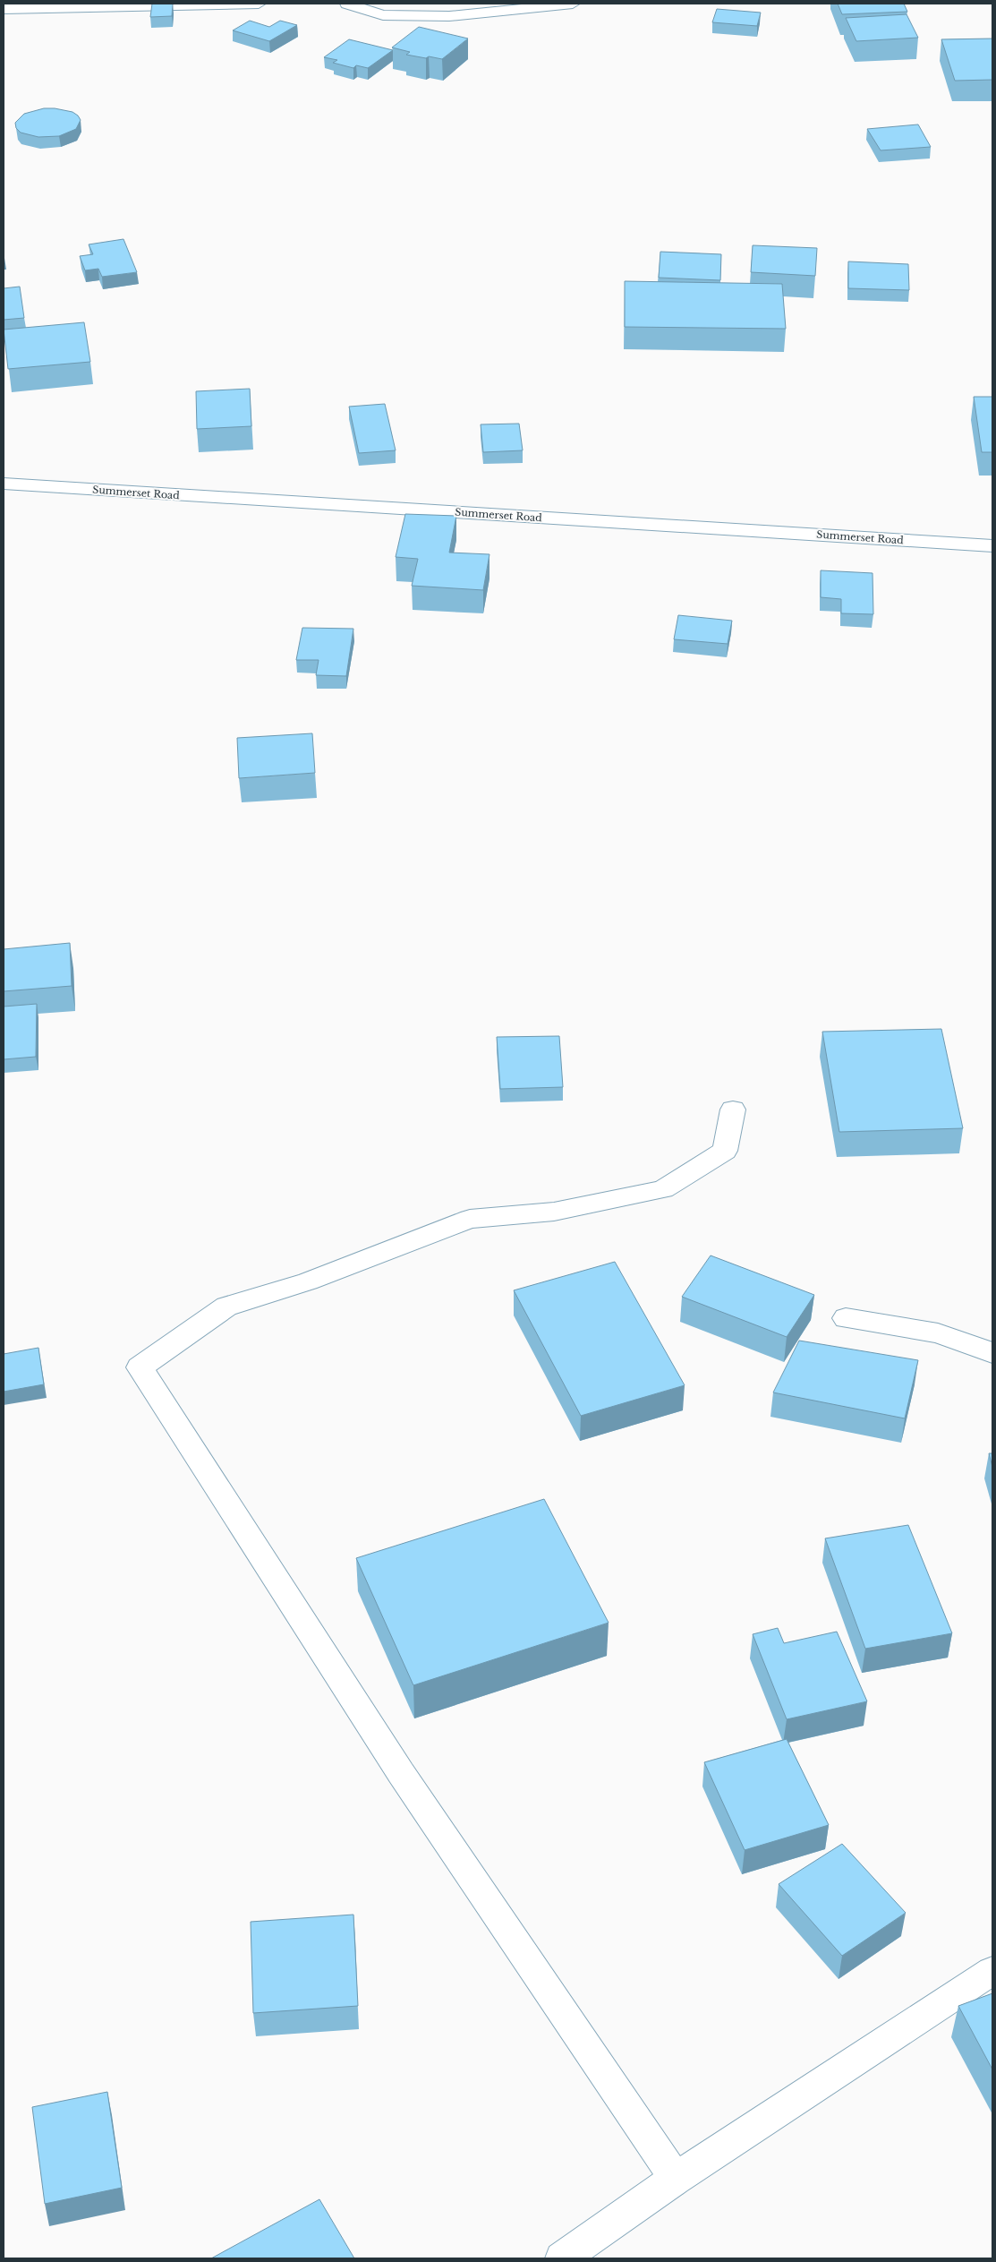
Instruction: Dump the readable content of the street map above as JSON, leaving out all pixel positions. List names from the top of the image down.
{
  "streets": {
    "street": ["Summerset Road"]
  }
}
